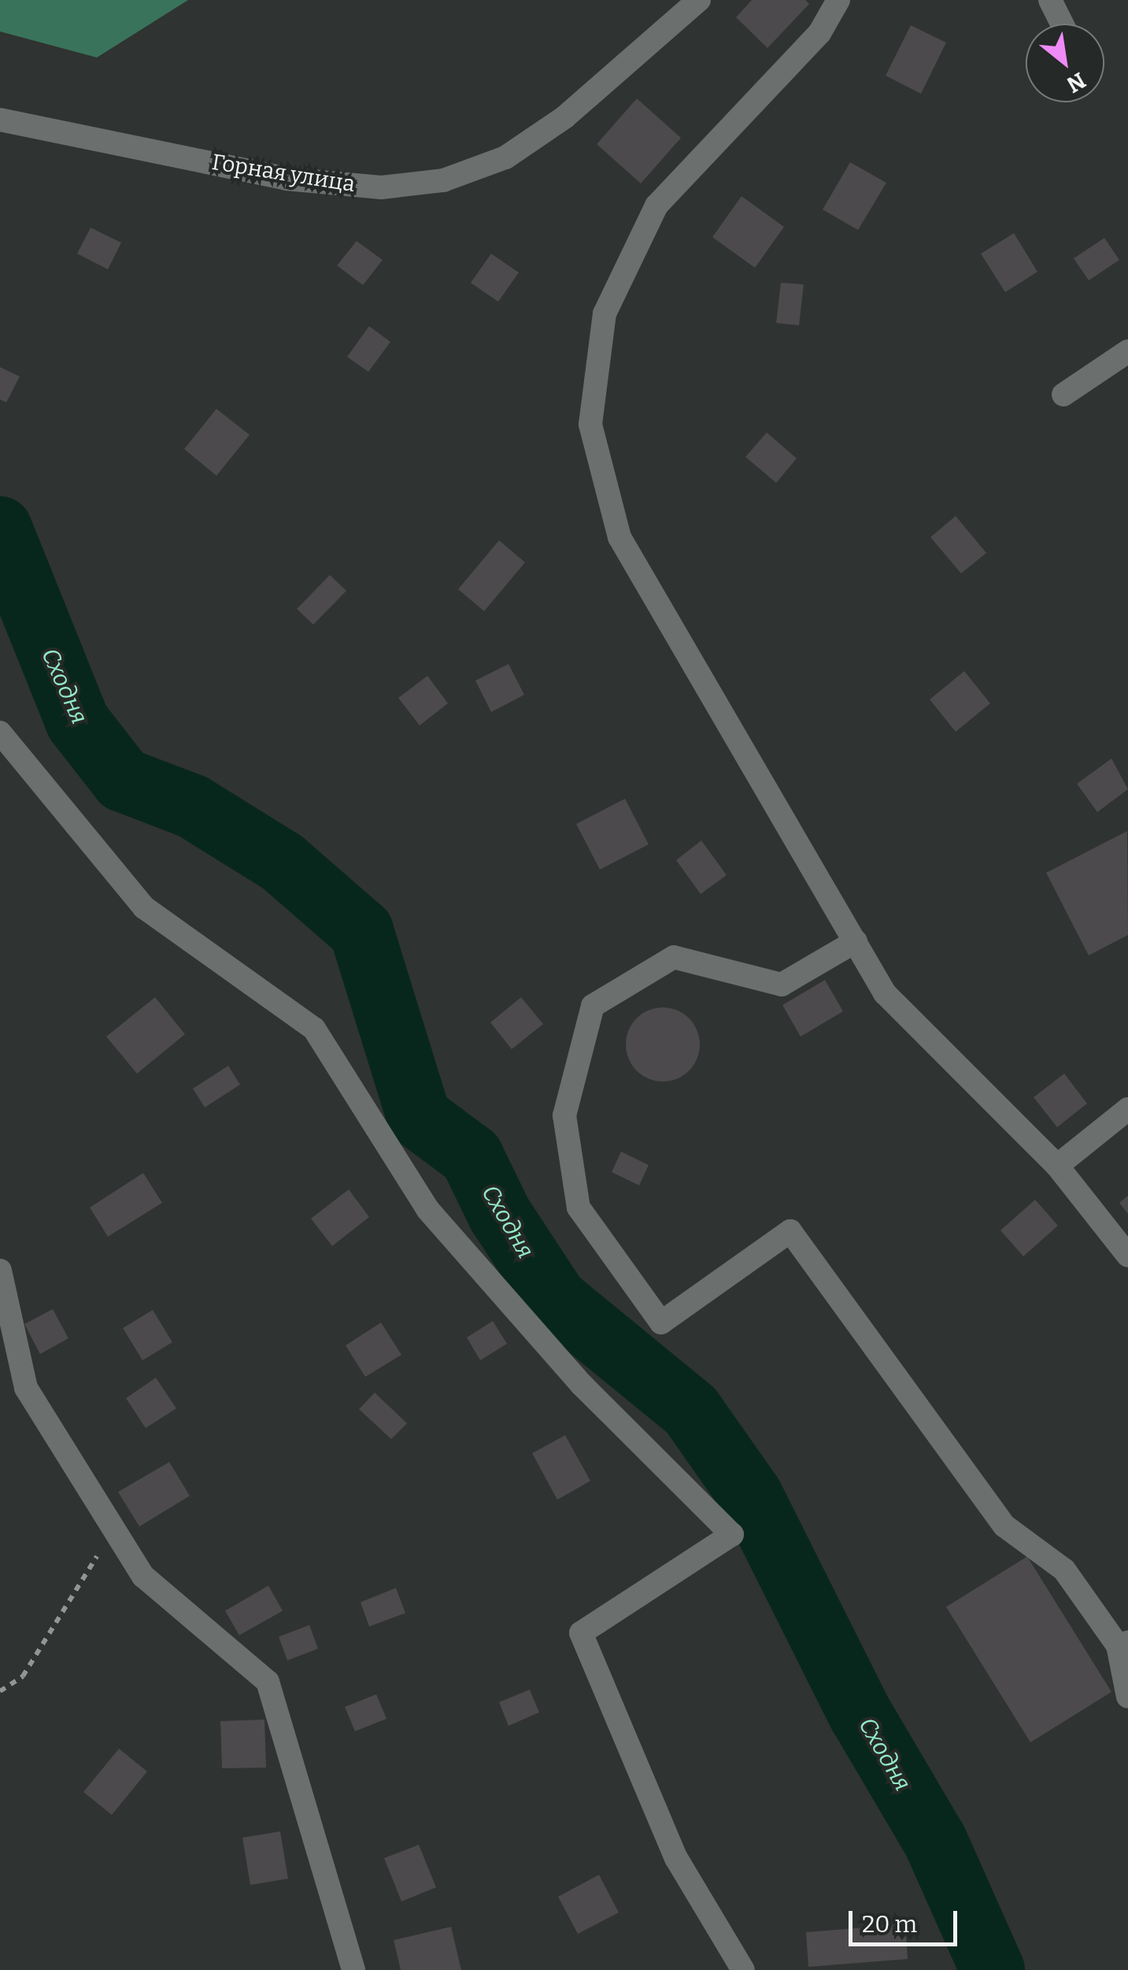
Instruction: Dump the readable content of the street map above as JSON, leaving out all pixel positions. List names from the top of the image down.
{
  "streets": {
    "street": ["Горная улица"]
  },
  "water": ["Сходня"],
  "scale_bar": "20 m",
  "north": "bottom right"
}
